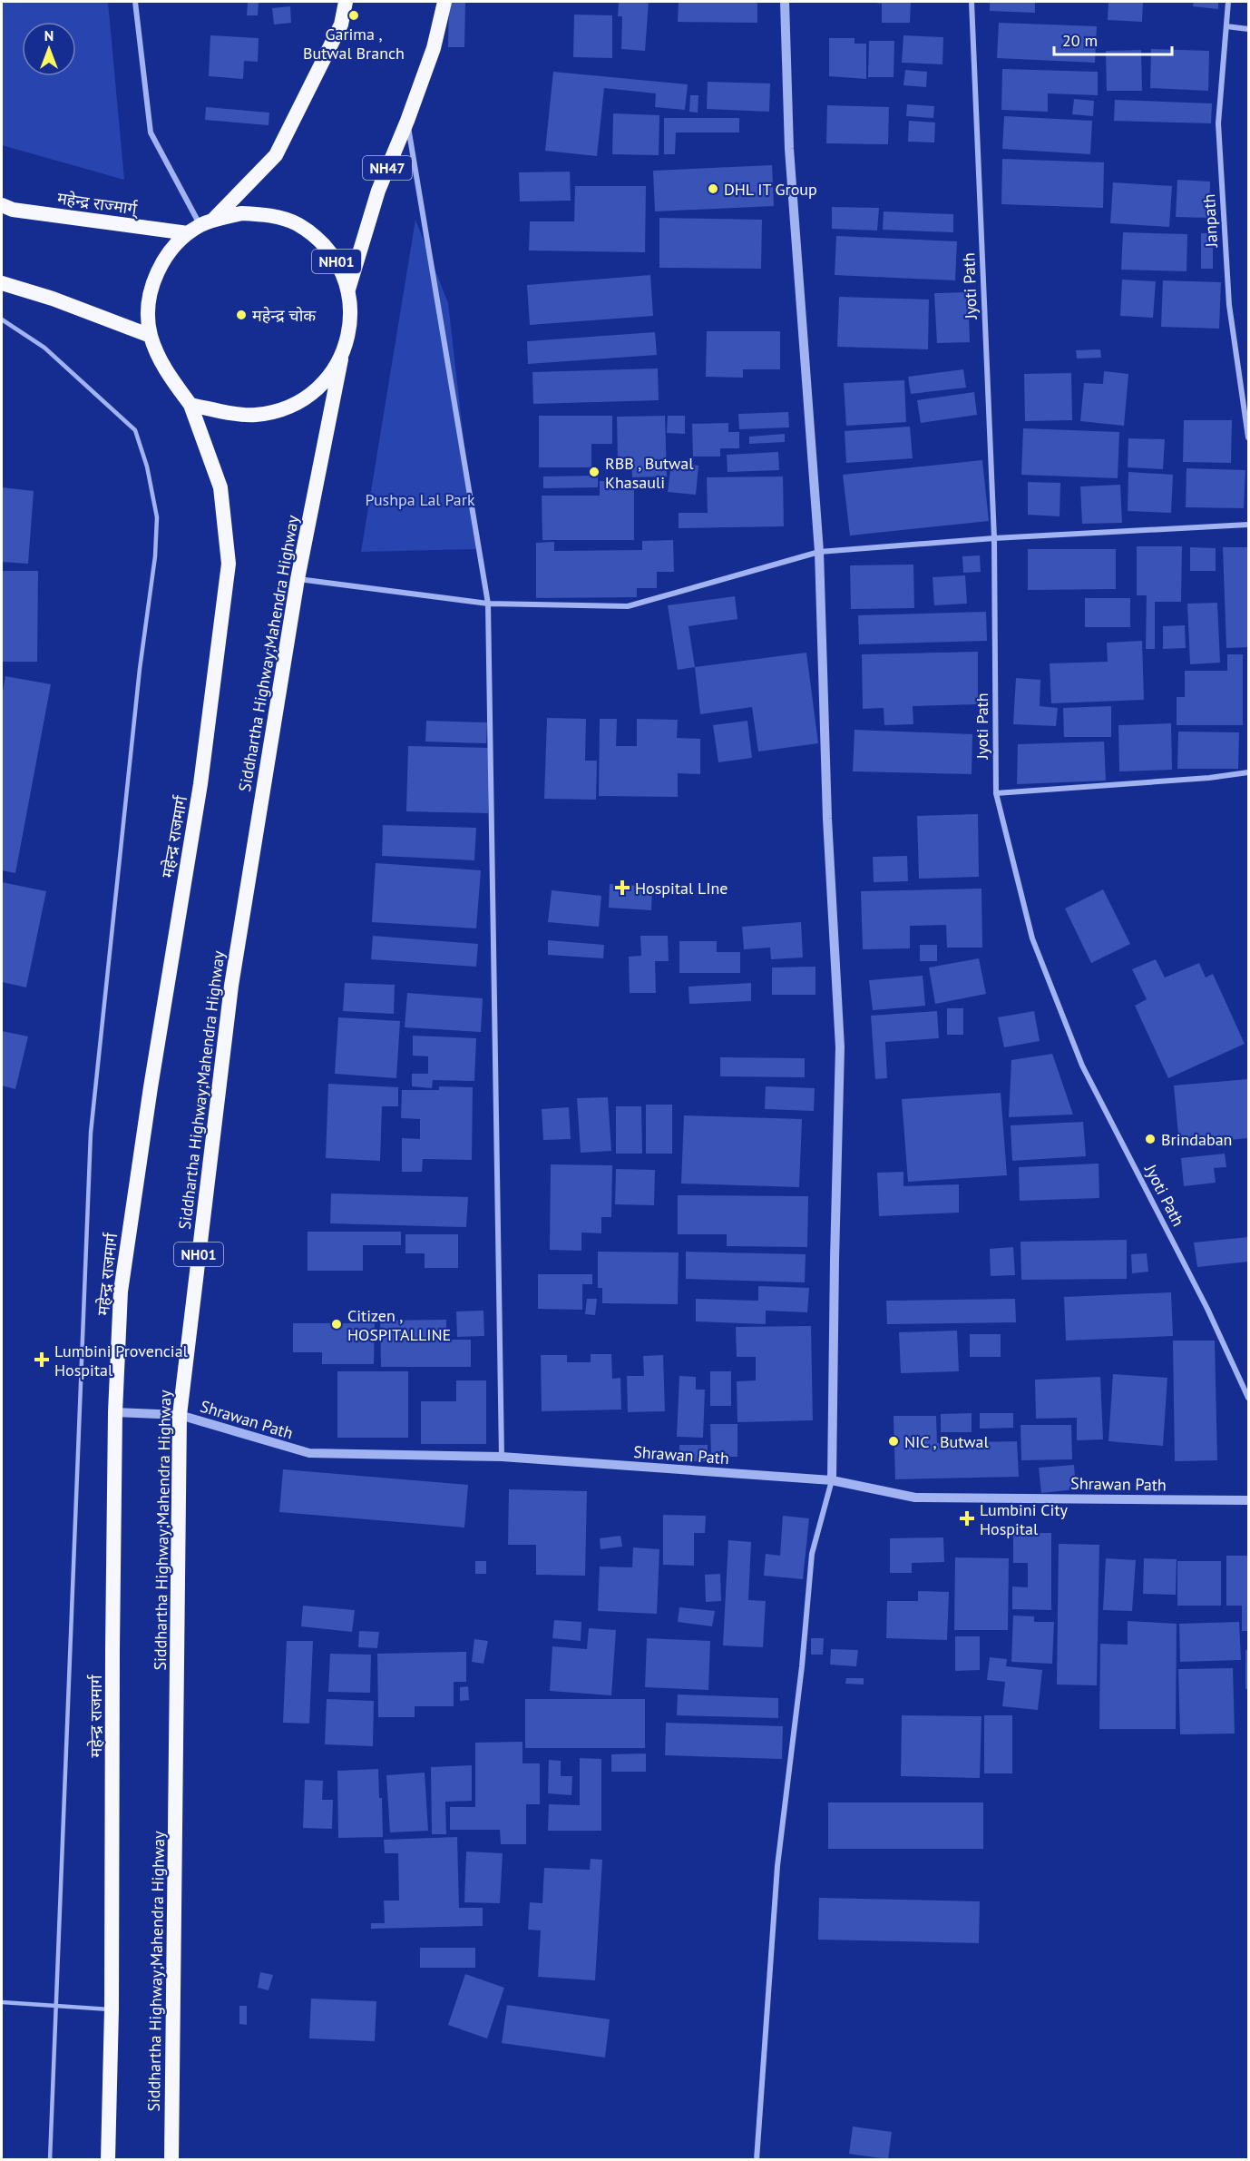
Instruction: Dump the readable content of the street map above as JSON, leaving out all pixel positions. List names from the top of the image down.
{
  "streets": {
    "highway": [
      "NH47",
      "महेन्द्र राज्मार्ग्",
      "NH01",
      "Siddhartha Highway;Mahendra Highway",
      "महेन्द्र राजमार्ग"
    ],
    "street": ["Janpath", "Jyoti Path", "Shrawan Path"]
  },
  "crossings": [
    ["NH47", "NH01"],
    ["महेन्द्र राज्मार्ग्", "NH01"],
    ["महेन्द्र राज्मार्ग्", "महेन्द्र राजमार्ग"],
    ["NH01", "Siddhartha Highway;Mahendra Highway"],
    ["NH01", "महेन्द्र राजमार्ग"],
    ["Siddhartha Highway;Mahendra Highway", "Shrawan Path"],
    ["महेन्द्र राजमार्ग", "Shrawan Path"]
  ],
  "parks": ["Pushpa Lal Park"],
  "places": {
    "other": [
      "Garima , Butwal Branch",
      "DHL IT Group",
      "महेन्द्र चोक",
      "RBB , Butwal Khasauli",
      "Brindaban",
      "Citizen , HOSPITALLINE",
      "NIC , Butwal"
    ],
    "health": ["Hospital LIne", "Lumbini Provencial Hospital", "Lumbini City Hospital"]
  },
  "scale_bar": "20 m",
  "north": "top"
}
